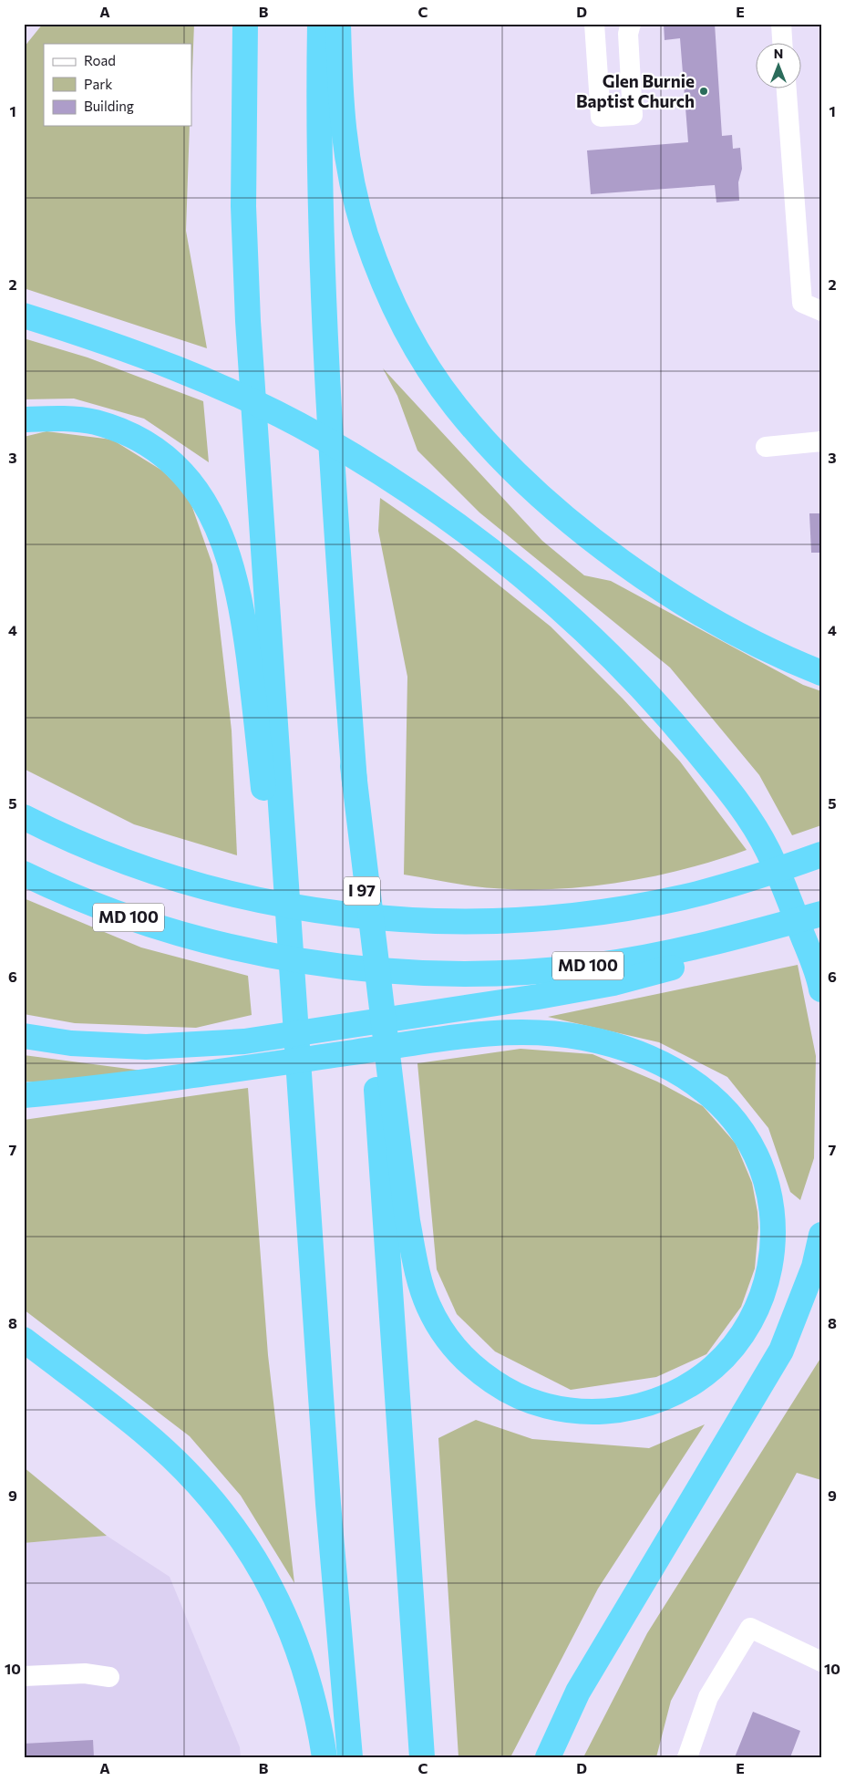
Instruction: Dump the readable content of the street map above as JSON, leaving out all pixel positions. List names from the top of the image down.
{
  "streets": {
    "highway": ["I 97", "MD 100"]
  },
  "places": ["Glen Burnie Baptist Church"],
  "legend": ["Road", "Park", "Building"],
  "north": "top",
  "grid": {
    "columns": [
      "A",
      "B",
      "C",
      "D",
      "E"
    ],
    "rows": [
      "1",
      "2",
      "3",
      "4",
      "5",
      "6",
      "7",
      "8",
      "9",
      "10"
    ]
  }
}
